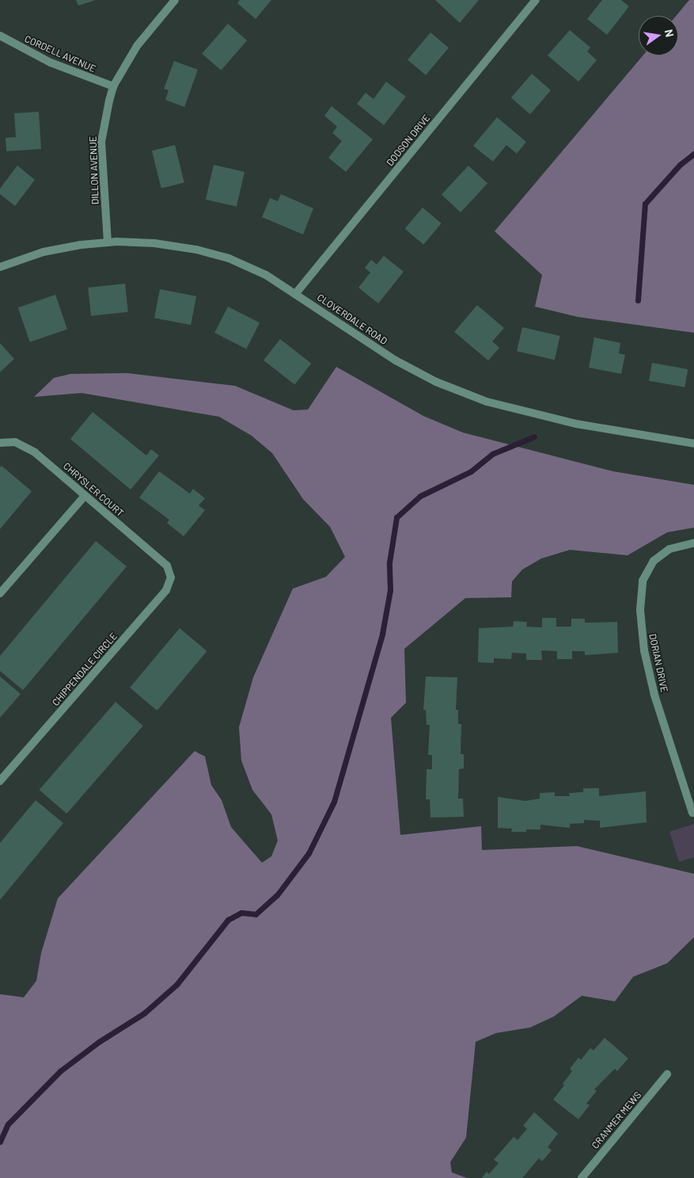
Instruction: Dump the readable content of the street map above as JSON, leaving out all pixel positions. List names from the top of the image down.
{
  "streets": {
    "street": [
      "CORDELL AVENUE",
      "DODSON DRIVE",
      "DILLON AVENUE",
      "CLOVERDALE ROAD",
      "CHRYSLER COURT",
      "DORIAN DRIVE",
      "CHIPPENDALE CIRCLE",
      "CRANMER MEWS"
    ]
  },
  "crossings": [
    ["CORDELL AVENUE", "DILLON AVENUE"],
    ["DODSON DRIVE", "CLOVERDALE ROAD"],
    ["DILLON AVENUE", "CLOVERDALE ROAD"],
    ["CHRYSLER COURT", "CHIPPENDALE CIRCLE"]
  ],
  "north": "right"
}
